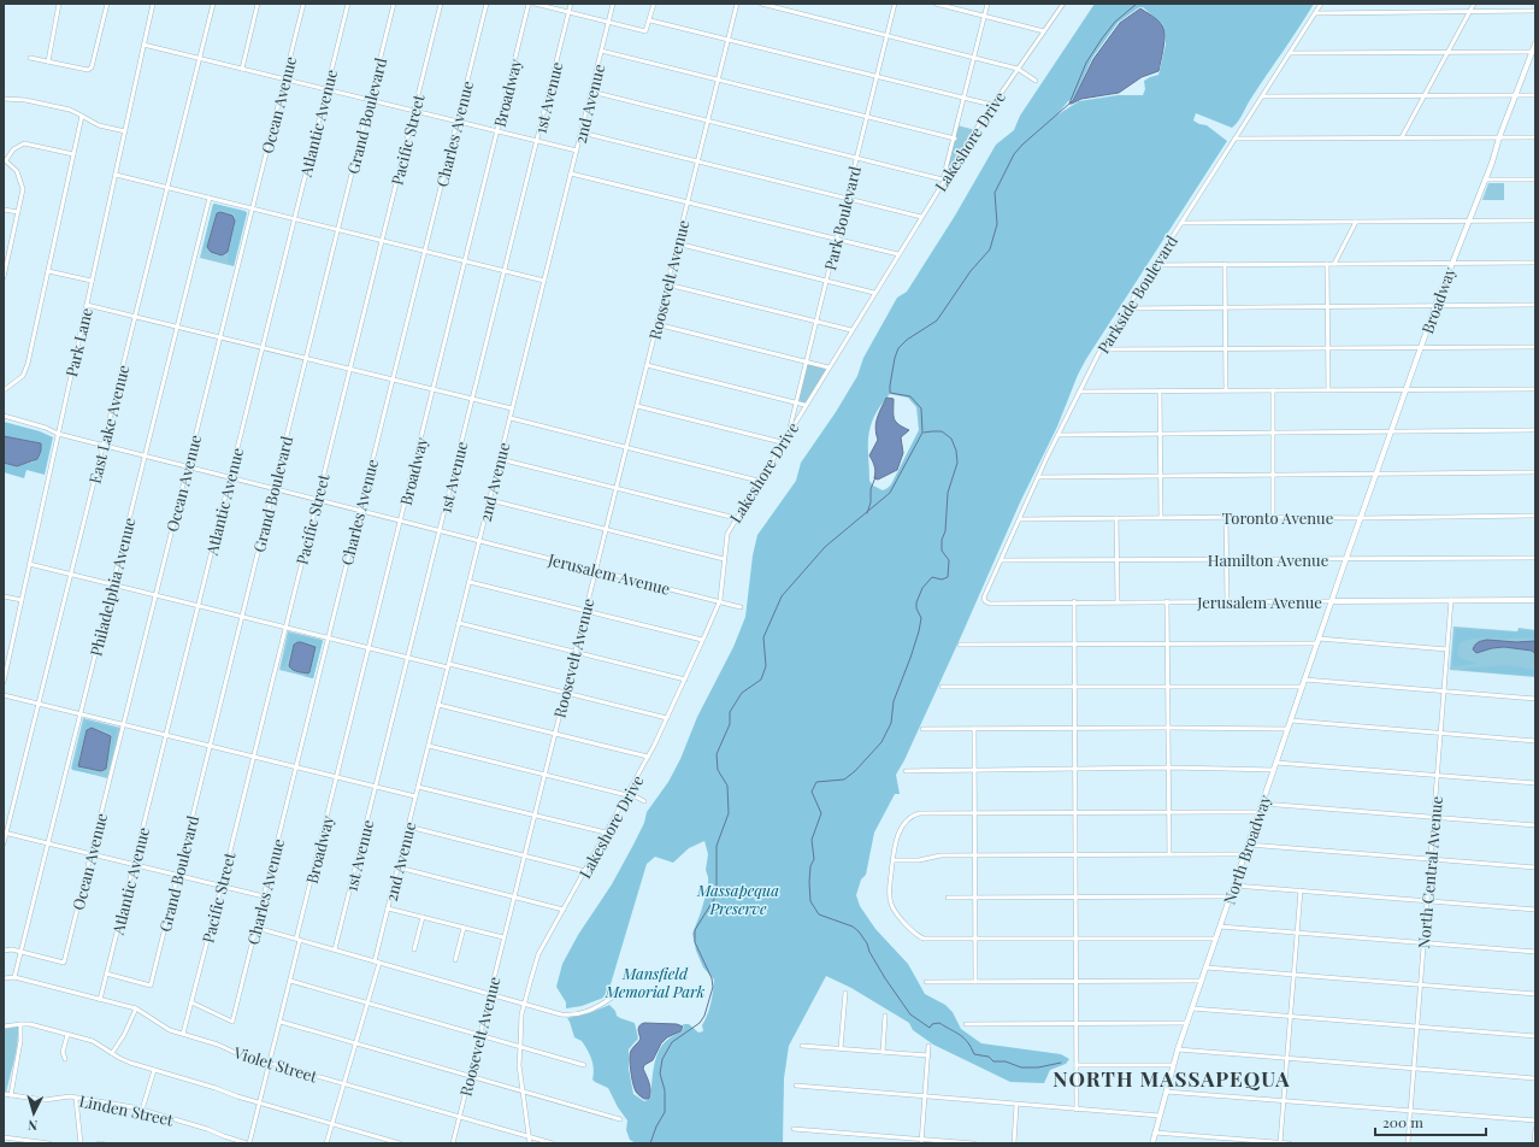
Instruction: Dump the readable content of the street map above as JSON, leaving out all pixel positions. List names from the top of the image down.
{
  "streets": {
    "main road": ["Broadway", "Jerusalem Avenue", "North Broadway"],
    "street": [
      "1st Avenue",
      "2nd Avenue",
      "Ocean Avenue",
      "Grand Boulevard",
      "Atlantic Avenue",
      "Charles Avenue",
      "Pacific Street",
      "Lakeshore Drive",
      "Park Boulevard",
      "Roosevelt Avenue",
      "Parkside Boulevard",
      "Park Lane",
      "East Lake Avenue",
      "Toronto Avenue",
      "Hamilton Avenue",
      "Philadelphia Avenue",
      "North Central Avenue",
      "Violet Street",
      "Linden Street"
    ]
  },
  "crossings": [
    ["Broadway", "Toronto Avenue"],
    ["Broadway", "Hamilton Avenue"],
    ["Broadway", "Jerusalem Avenue"],
    ["Broadway", "North Broadway"],
    ["Broadway", "Violet Street"],
    ["Broadway", "Linden Street"],
    ["1st Avenue", "Jerusalem Avenue"],
    ["2nd Avenue", "Jerusalem Avenue"],
    ["2nd Avenue", "Violet Street"],
    ["Ocean Avenue", "Jerusalem Avenue"],
    ["Ocean Avenue", "Philadelphia Avenue"],
    ["Grand Boulevard", "Atlantic Avenue"],
    ["Grand Boulevard", "Jerusalem Avenue"],
    ["Atlantic Avenue", "Jerusalem Avenue"],
    ["Atlantic Avenue", "Violet Street"],
    ["Charles Avenue", "Pacific Street"],
    ["Charles Avenue", "Jerusalem Avenue"],
    ["Pacific Street", "Jerusalem Avenue"],
    ["Pacific Street", "Violet Street"],
    ["Lakeshore Drive", "Park Boulevard"],
    ["Lakeshore Drive", "Jerusalem Avenue"],
    ["Lakeshore Drive", "Violet Street"],
    ["Roosevelt Avenue", "Jerusalem Avenue"],
    ["Roosevelt Avenue", "Violet Street"],
    ["Parkside Boulevard", "Toronto Avenue"],
    ["Parkside Boulevard", "Hamilton Avenue"],
    ["Parkside Boulevard", "Jerusalem Avenue"],
    ["Park Lane", "Jerusalem Avenue"],
    ["East Lake Avenue", "Jerusalem Avenue"],
    ["Hamilton Avenue", "North Broadway"],
    ["Jerusalem Avenue", "Philadelphia Avenue"],
    ["Jerusalem Avenue", "North Broadway"],
    ["Jerusalem Avenue", "North Central Avenue"],
    ["Philadelphia Avenue", "Violet Street"]
  ],
  "districts": ["NORTH MASSAPEQUA"],
  "parks": ["Massapequa Preserve", "Mansfield Memorial Park"],
  "scale_bar": "200 m",
  "north": "bottom"
}
